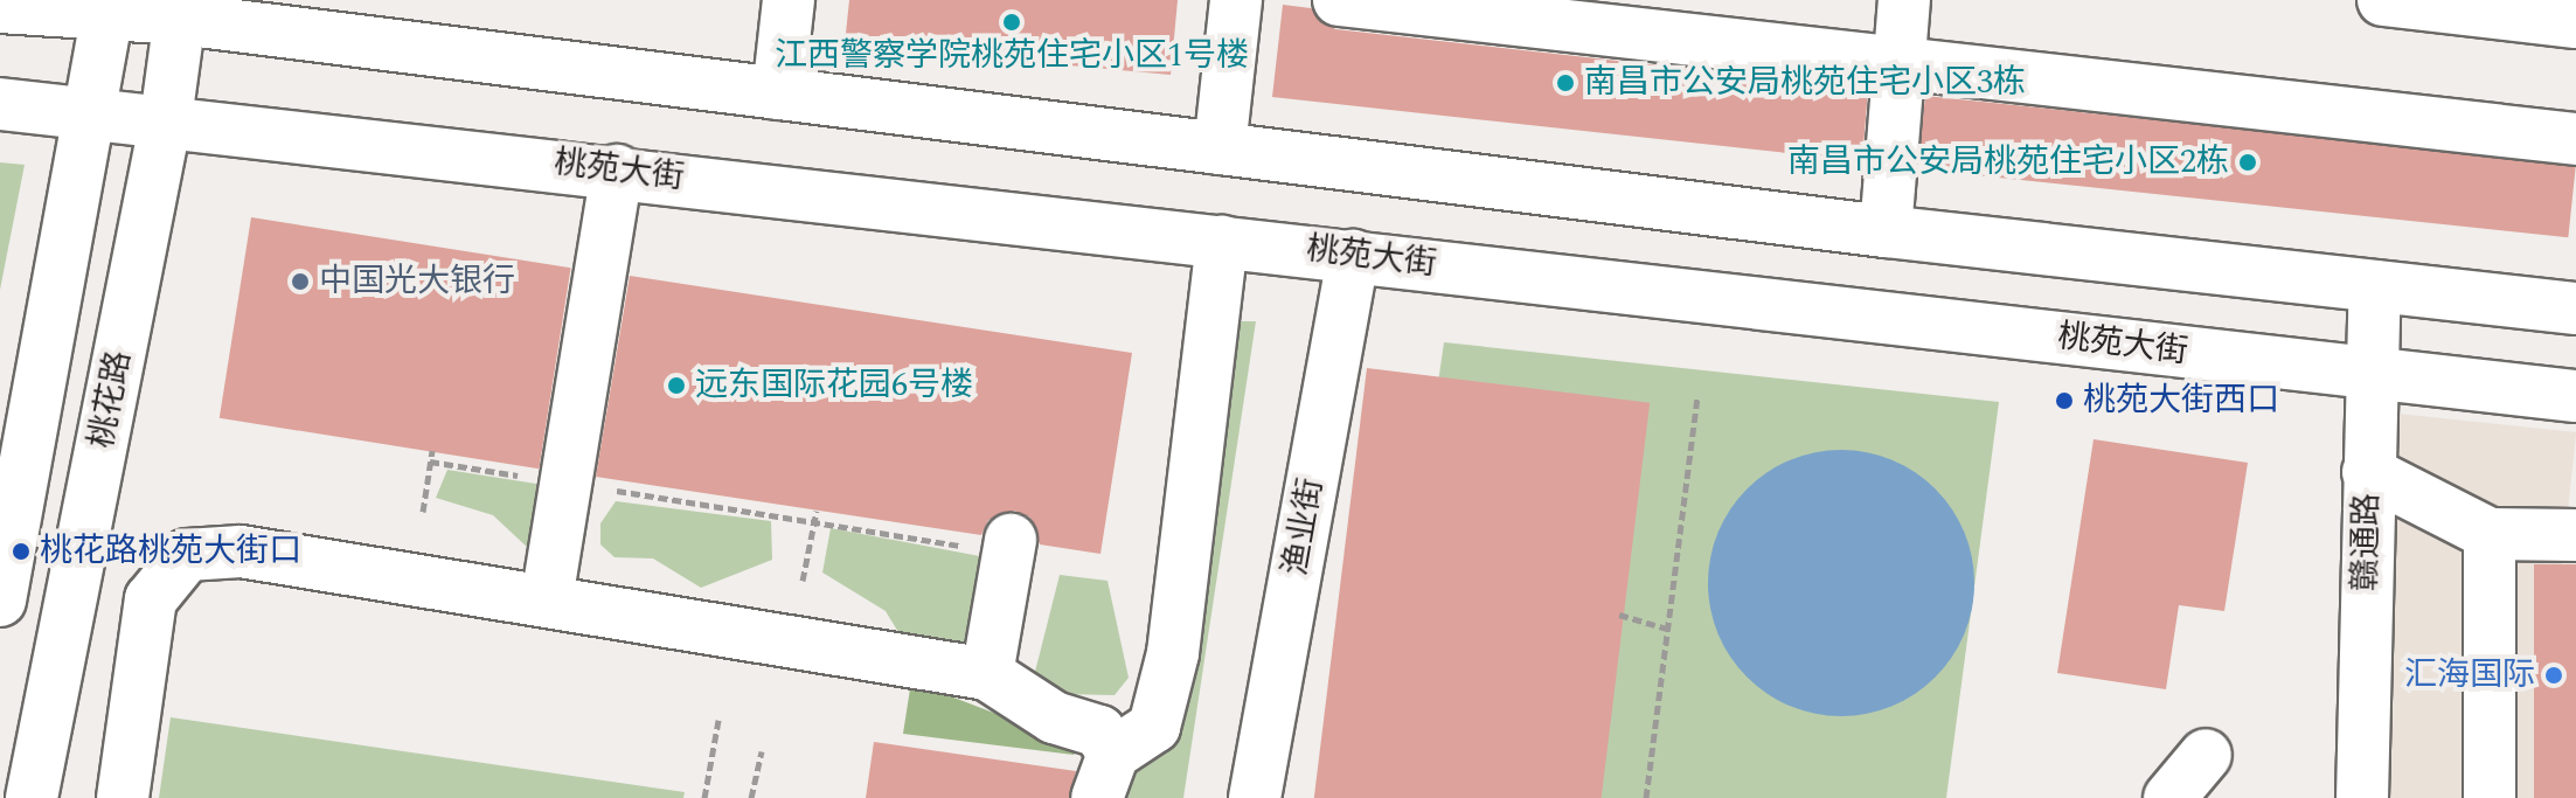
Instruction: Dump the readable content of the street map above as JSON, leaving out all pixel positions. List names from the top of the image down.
{
  "streets": {
    "main road": [
      "桃苑大街",
      "桃花路",
      "渔业街",
      "赣通路"
    ]
  },
  "crossings": [
    ["桃苑大街", "桃花路"],
    ["桃苑大街", "渔业街"],
    ["桃苑大街", "赣通路"]
  ],
  "places": [
    "江西警察学院桃苑住宅小区1号楼",
    "南昌市公安局桃苑住宅小区3栋",
    "南昌市公安局桃苑住宅小区2栋",
    "中国光大银行",
    "远东国际花园6号楼",
    "桃苑大街西口",
    "桃花路桃苑大街口",
    "汇海国际"
  ]
}
